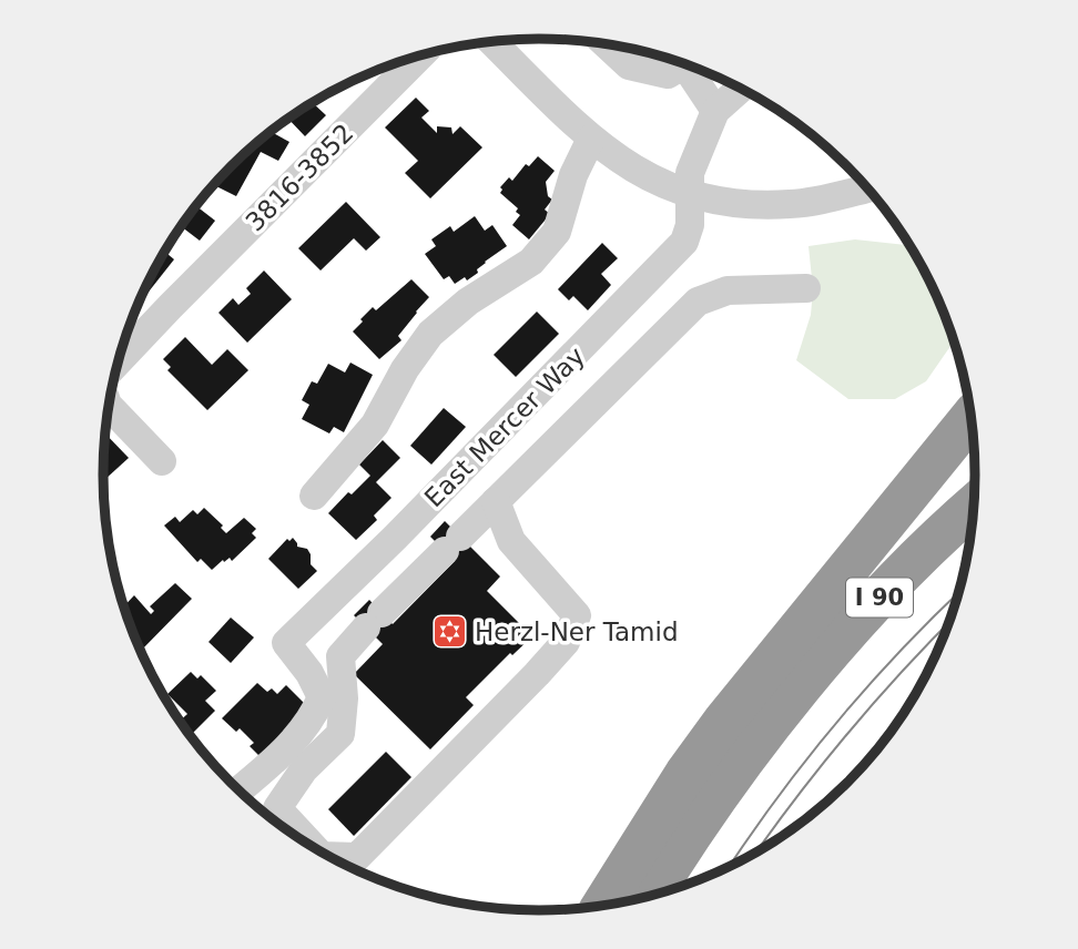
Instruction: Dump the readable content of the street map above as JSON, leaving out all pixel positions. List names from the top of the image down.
{
  "streets": {
    "highway": ["I 90"],
    "street": ["3816-3852", "East Mercer Way"]
  },
  "places": {
    "synagogue": ["Herzl-Ner Tamid"]
  }
}
